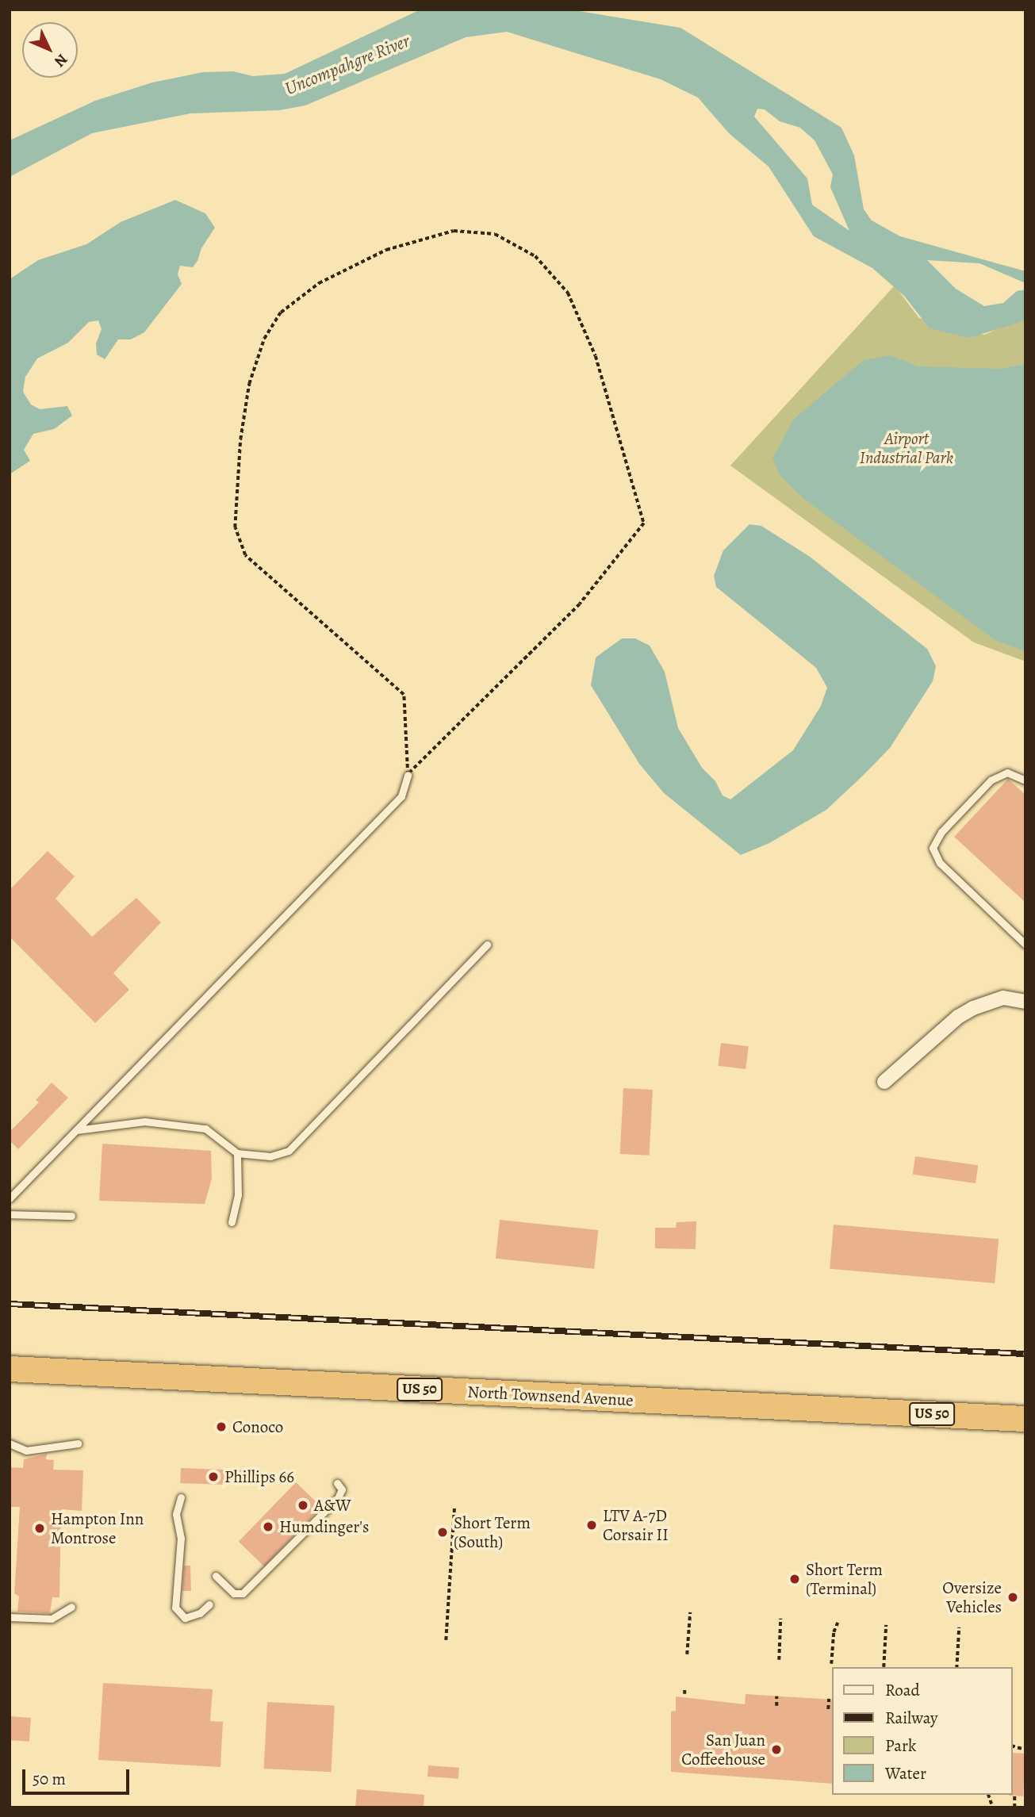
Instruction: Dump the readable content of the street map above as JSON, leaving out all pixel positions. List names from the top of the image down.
{
  "streets": {
    "highway": ["US 50", "North Townsend Avenue"]
  },
  "water": ["Uncompahgre River"],
  "parks": ["Airport Industrial Park"],
  "places": [
    "Conoco",
    "Phillips 66",
    "A&W",
    "LTV A-7D Corsair II",
    "Humdinger's",
    "Hampton Inn Montrose",
    "Short Term (South)",
    "Short Term (Terminal)",
    "Oversize Vehicles",
    "San Juan Coffeehouse"
  ],
  "legend": [
    "Road",
    "Railway",
    "Park",
    "Water"
  ],
  "scale_bar": "50 m",
  "north": "bottom right"
}
